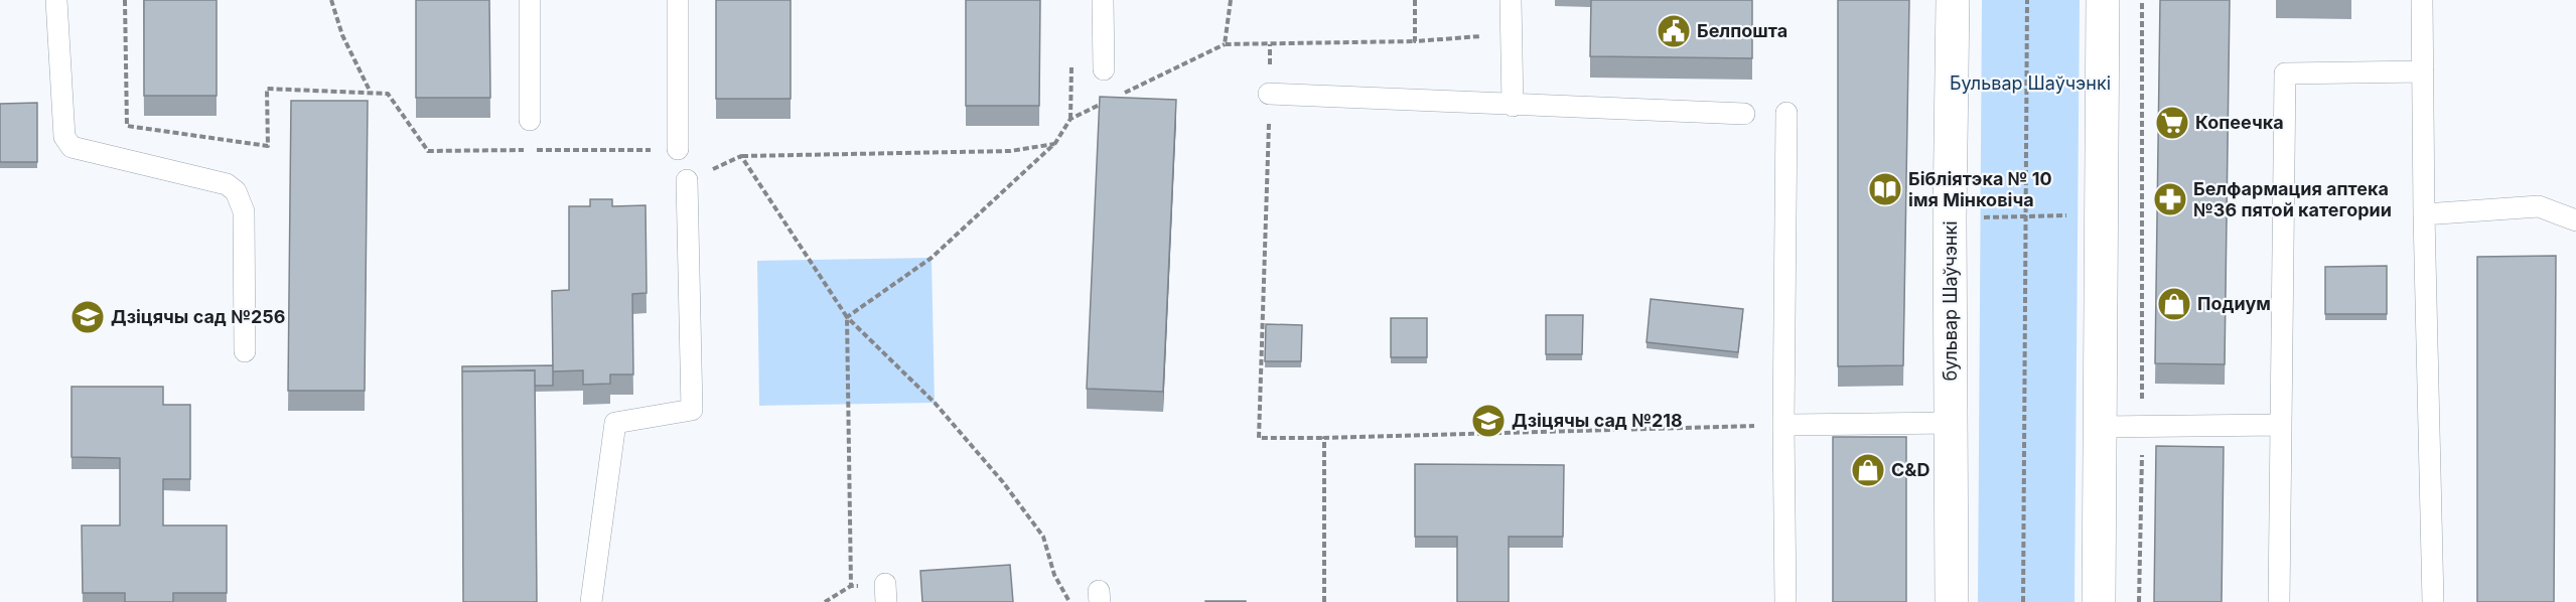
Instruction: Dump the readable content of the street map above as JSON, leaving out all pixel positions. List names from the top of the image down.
{
  "streets": {
    "main road": ["бульвар Шаўчэнкі"]
  },
  "parks": ["Бульвар Шаўчэнкі"],
  "places": {
    "public building": ["Белпошта"],
    "supermarket": ["Копеечка"],
    "library": ["Бібліятэка № 10 імя Мінковіча"],
    "pharmacy": ["Белфармация аптека №36 пятой категории"],
    "shop": ["Подиум", "C&D"],
    "school or university": ["Дзіцячы сад №256", "Дзіцячы сад №218"]
  }
}
